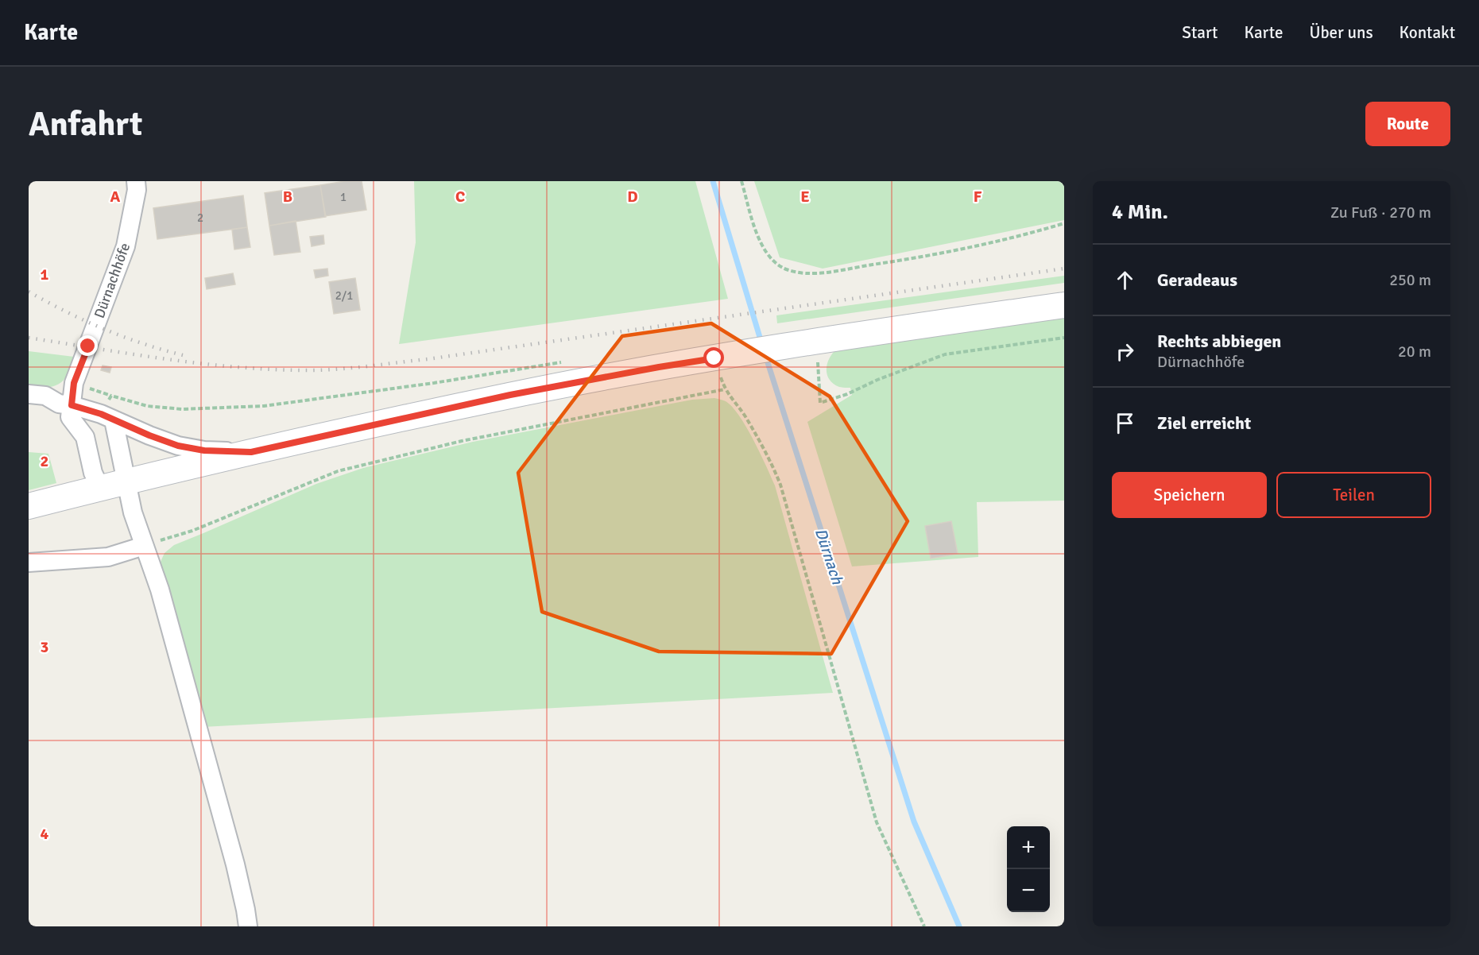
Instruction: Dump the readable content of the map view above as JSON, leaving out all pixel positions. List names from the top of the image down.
{
  "streets": {
    "street": ["Dürnachhöfe"]
  },
  "water": ["Dürnach"],
  "house_numbers": ["1", "2", "2/1"],
  "page": {
    "header": "Karte",
    "nav": [
      "Start",
      "Karte",
      "Über uns",
      "Kontakt"
    ],
    "buttons": [
      "Route",
      ["Speichern", "Teilen"]
    ],
    "title": "Anfahrt",
    "heading": ["4 Min.", "Zu Fuß · 270 m"],
    "list": [
      ["Geradeaus", "250 m"],
      ["Rechts abbiegen", "Dürnachhöfe", "20 m"],
      "Ziel erreicht"
    ],
    "map_buttons": ["+", "−"]
  },
  "grid": {
    "columns": [
      "A",
      "B",
      "C",
      "D",
      "E",
      "F"
    ],
    "rows": [
      "1",
      "2",
      "3",
      "4"
    ]
  }
}
